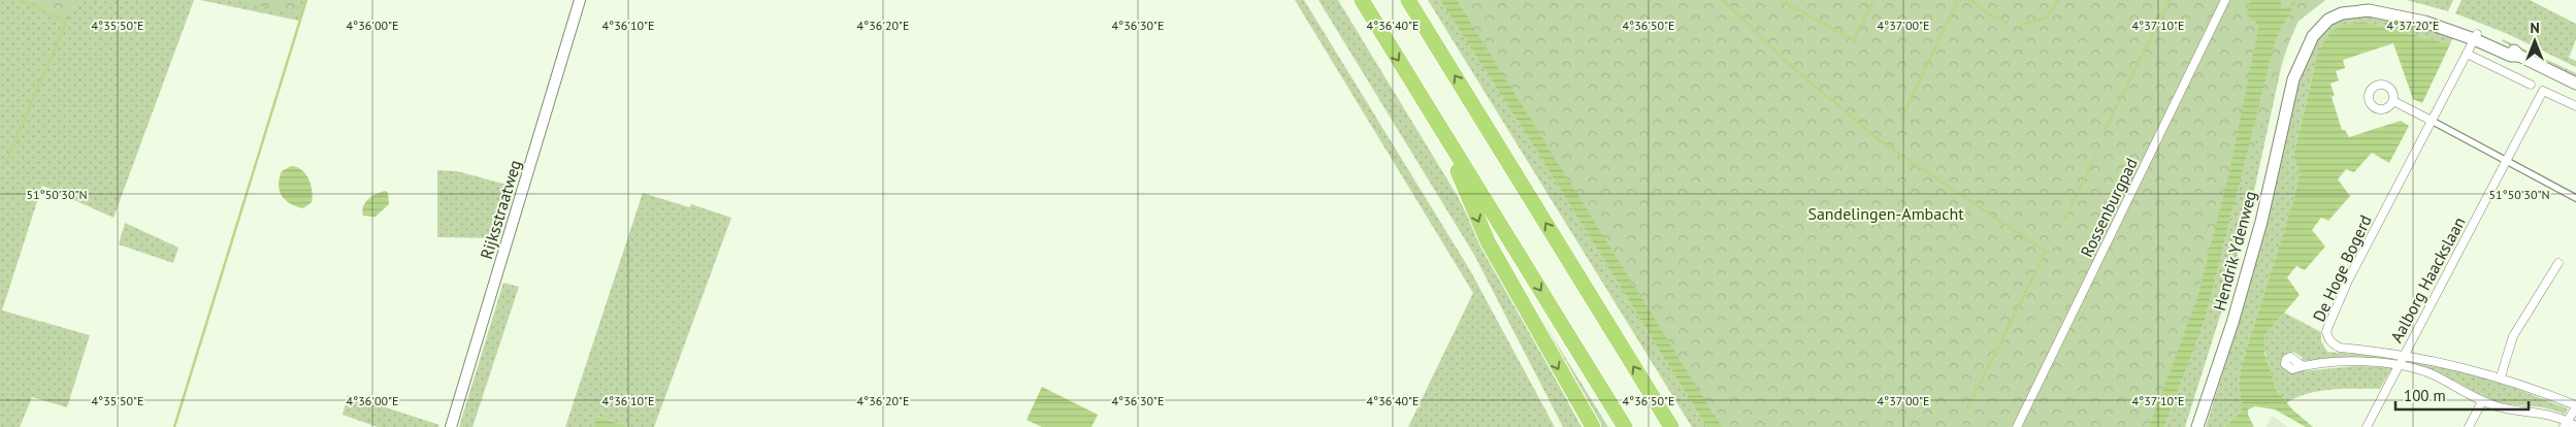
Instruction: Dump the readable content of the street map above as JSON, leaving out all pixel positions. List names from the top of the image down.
{
  "streets": {
    "main road": ["Hendrik Ydenweg"],
    "street": [
      "Rossenburgpad",
      "Rijksstraatweg",
      "De Hoge Bogerd",
      "Aalborg Haackslaan"
    ]
  },
  "crossings": [
    ["Hendrik Ydenweg", "De Hoge Bogerd"],
    ["De Hoge Bogerd", "Aalborg Haackslaan"]
  ],
  "parks": ["Sandelingen-Ambacht"],
  "scale_bar": "100 m",
  "north": "top",
  "coordinates": [
    "4°35'50\"E",
    "4°36'00\"E",
    "4°36'10\"E",
    "4°36'20\"E",
    "4°36'30\"E",
    "4°36'40\"E",
    "4°36'50\"E",
    "4°37'00\"E",
    "4°37'10\"E",
    "4°37'20\"E",
    "51°50'30\"N"
  ]
}
